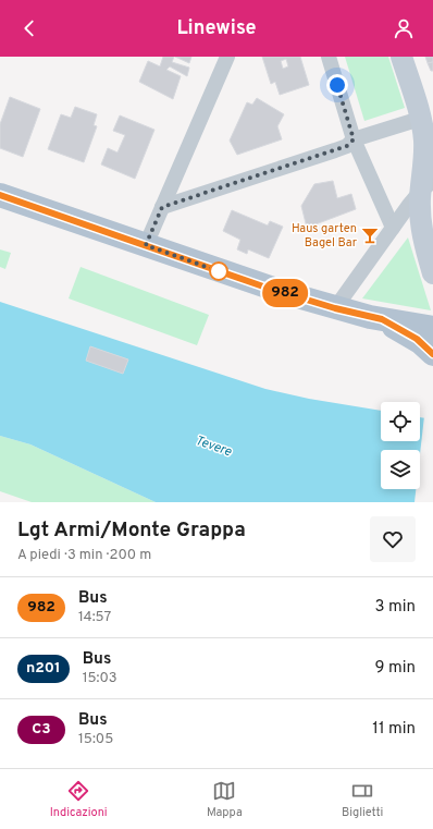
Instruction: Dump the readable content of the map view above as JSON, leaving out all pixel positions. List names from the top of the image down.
{
  "water": ["Tevere"],
  "places": {
    "bar": ["Haus garten Bagel Bar"]
  },
  "lines": ["bus line 982"],
  "page": {
    "header": "Linewise",
    "on_map": "982",
    "heading": ["Lgt Armi/Monte Grappa", "A piedi · 3 min · 200 m"],
    "list": [
      {
        "mark": "982",
        "name": "Bus",
        "note": "14:57",
        "value": "3 min"
      },
      {
        "mark": "n201",
        "name": "Bus",
        "note": "15:03",
        "value": "9 min"
      },
      {
        "mark": "C3",
        "name": "Bus",
        "note": "15:05",
        "value": "11 min"
      }
    ],
    "tabs": ["Indicazioni", "Mappa", "Biglietti"]
  }
}
